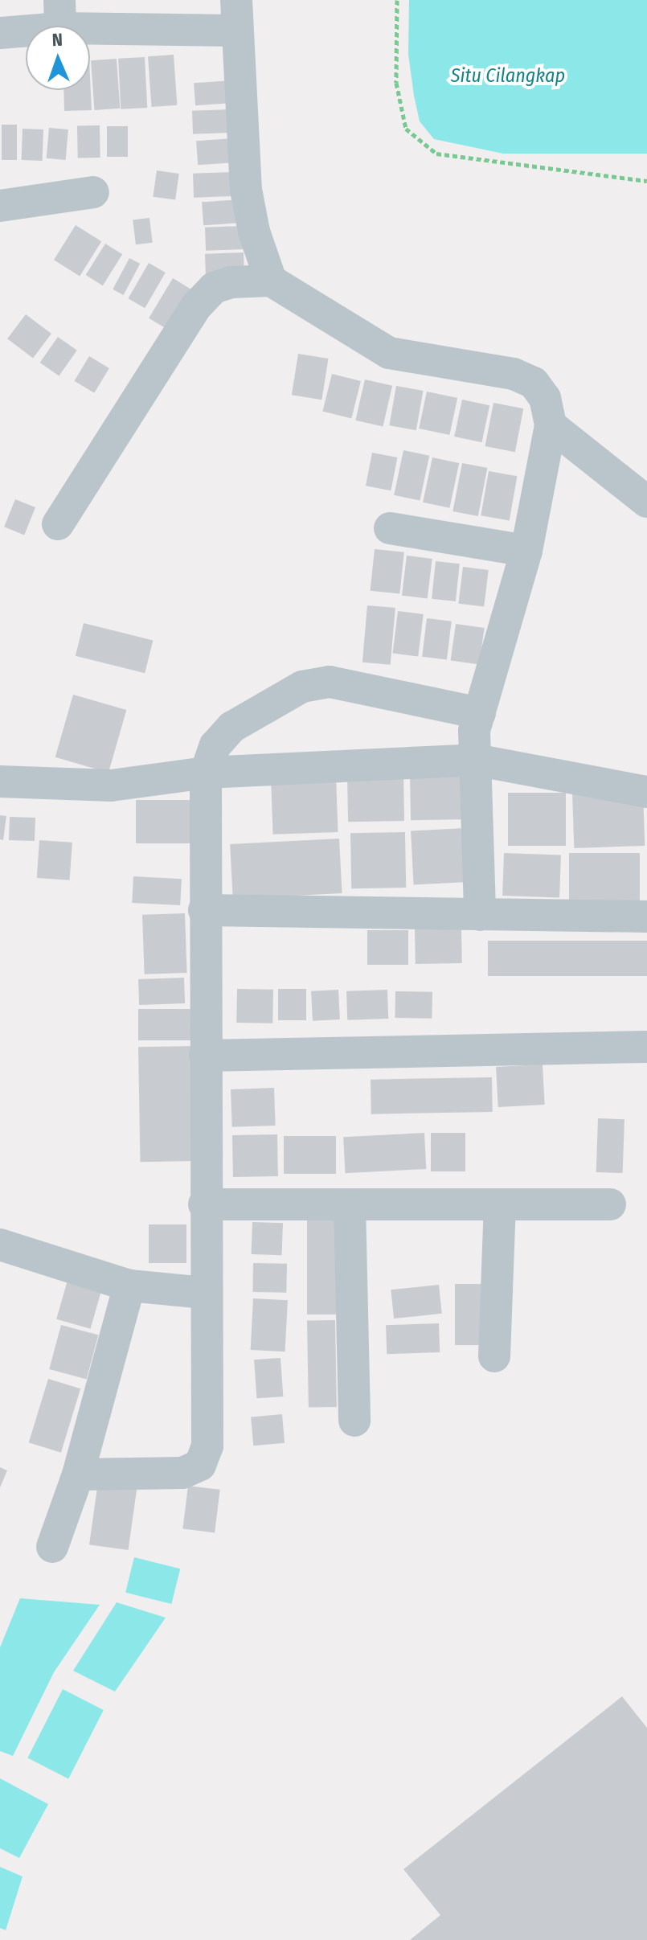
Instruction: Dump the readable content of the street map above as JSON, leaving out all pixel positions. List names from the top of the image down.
{
  "water": ["Situ Cilangkap"],
  "north": "top"
}
